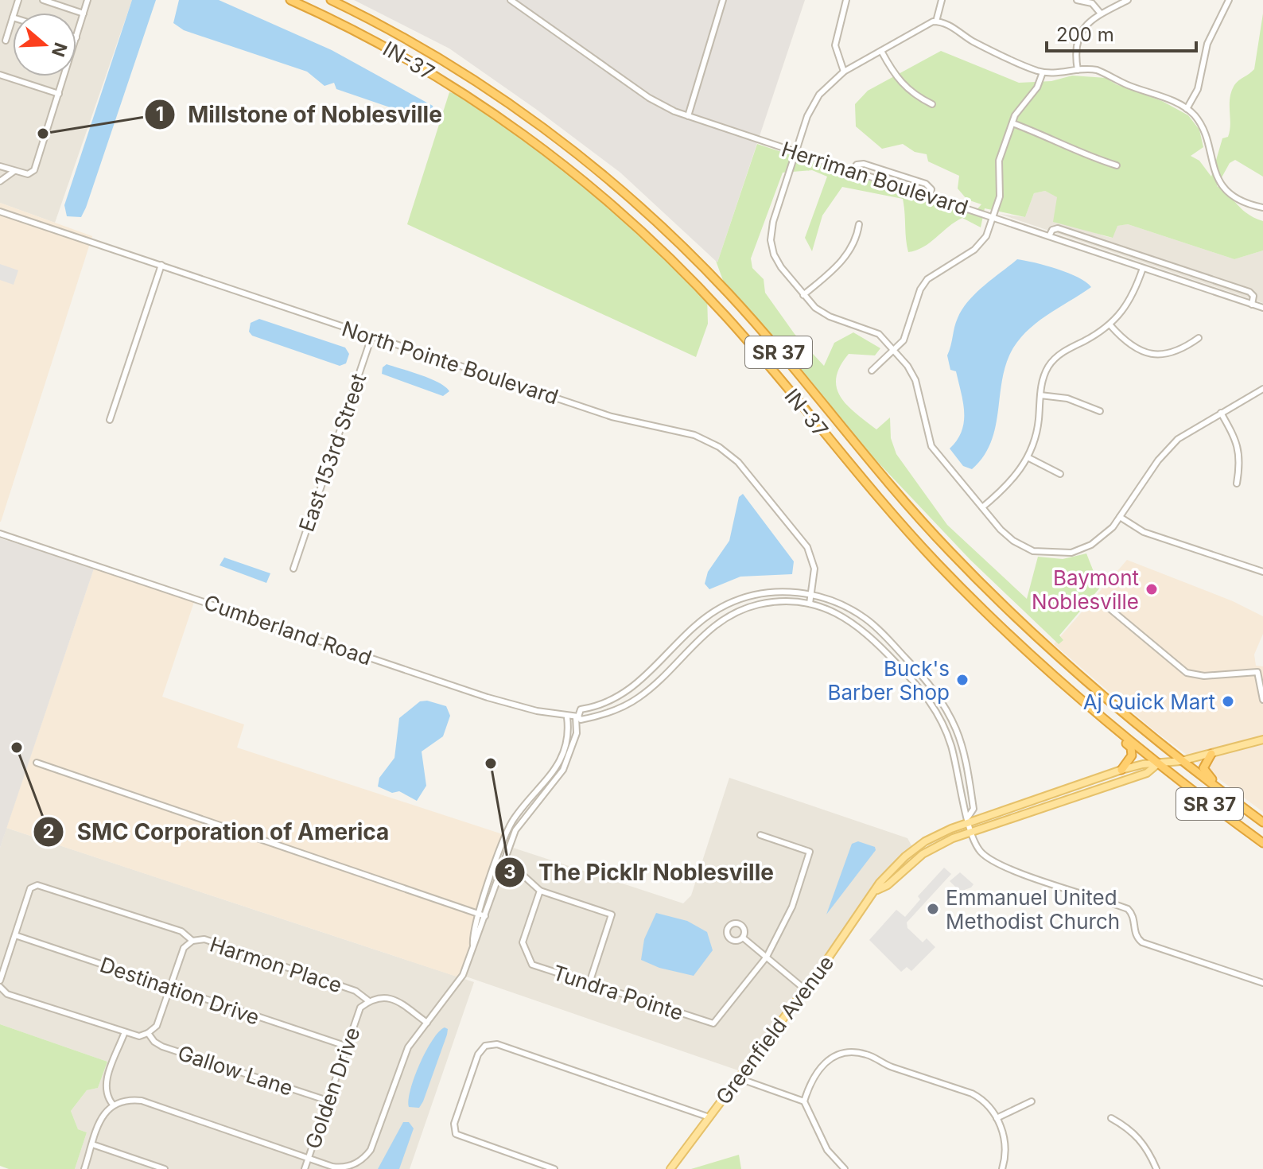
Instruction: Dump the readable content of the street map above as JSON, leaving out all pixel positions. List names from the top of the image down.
{
  "streets": {
    "highway": ["IN-37", "SR 37"],
    "main road": ["Greenfield Avenue"],
    "street": [
      "Herriman Boulevard",
      "North Pointe Boulevard",
      "East 153rd Street",
      "Cumberland Road",
      "Harmon Place",
      "Destination Drive",
      "Tundra Pointe",
      "Gallow Lane",
      "Golden Drive"
    ]
  },
  "crossings": [
    ["IN-37", "Greenfield Avenue"],
    ["North Pointe Boulevard", "East 153rd Street"],
    ["North Pointe Boulevard", "Cumberland Road"],
    ["Cumberland Road", "Greenfield Avenue"],
    ["Harmon Place", "Destination Drive"],
    ["Harmon Place", "Golden Drive"],
    ["Destination Drive", "Golden Drive"],
    ["Gallow Lane", "Golden Drive"]
  ],
  "places": [
    "Millstone of Noblesville",
    "Baymont Noblesville",
    "Buck's Barber Shop",
    "Aj Quick Mart",
    "SMC Corporation of America",
    "The Picklr Noblesville",
    "Emmanuel United Methodist Church"
  ],
  "scale_bar": "200 m",
  "north": "right"
}
